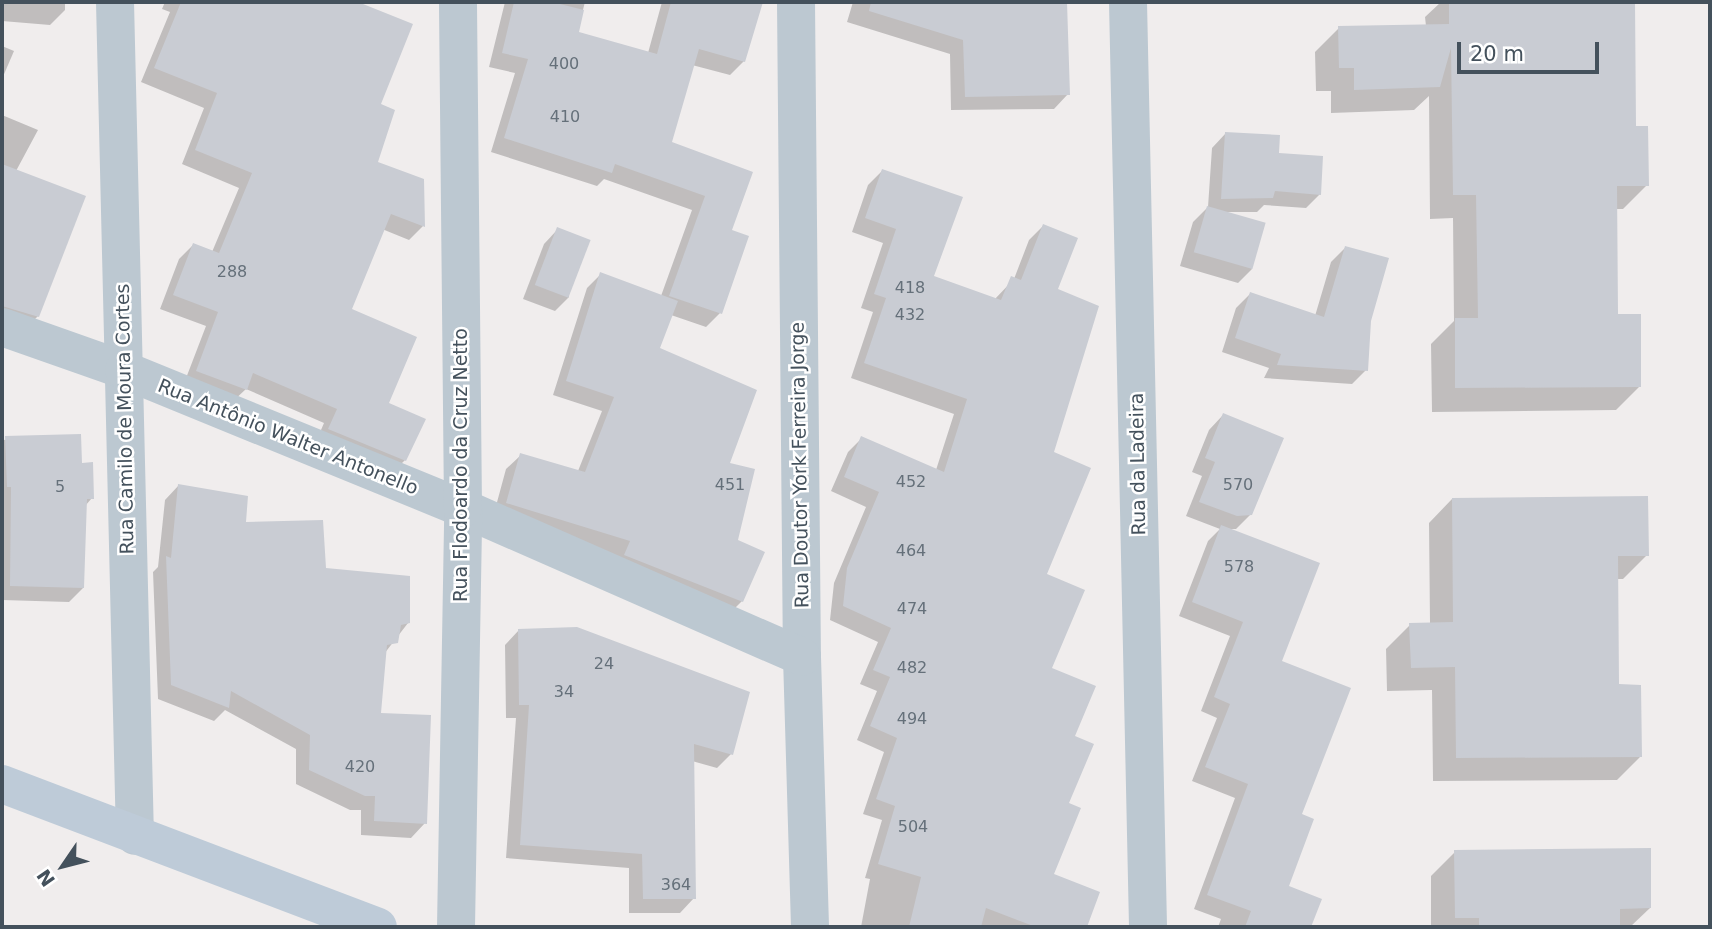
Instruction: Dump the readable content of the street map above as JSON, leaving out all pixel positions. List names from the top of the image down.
{
  "streets": {
    "street": [
      "Rua Camilo de Moura Cortes",
      "Rua Antônio Walter Antonello",
      "Rua da Ladeira",
      "Rua Flodoardo da Cruz Netto",
      "Rua Doutor York Ferreira Jorge"
    ]
  },
  "crossings": [
    ["Rua Camilo de Moura Cortes", "Rua Antônio Walter Antonello"],
    ["Rua Antônio Walter Antonello", "Rua Flodoardo da Cruz Netto"],
    ["Rua Antônio Walter Antonello", "Rua Doutor York Ferreira Jorge"]
  ],
  "house_numbers": [
    "400",
    "410",
    "288",
    "418",
    "432",
    "452",
    "451",
    "570",
    "5",
    "464",
    "578",
    "474",
    "24",
    "482",
    "34",
    "494",
    "420",
    "504",
    "364"
  ],
  "scale_bar": "20 m",
  "north": "bottom left"
}
